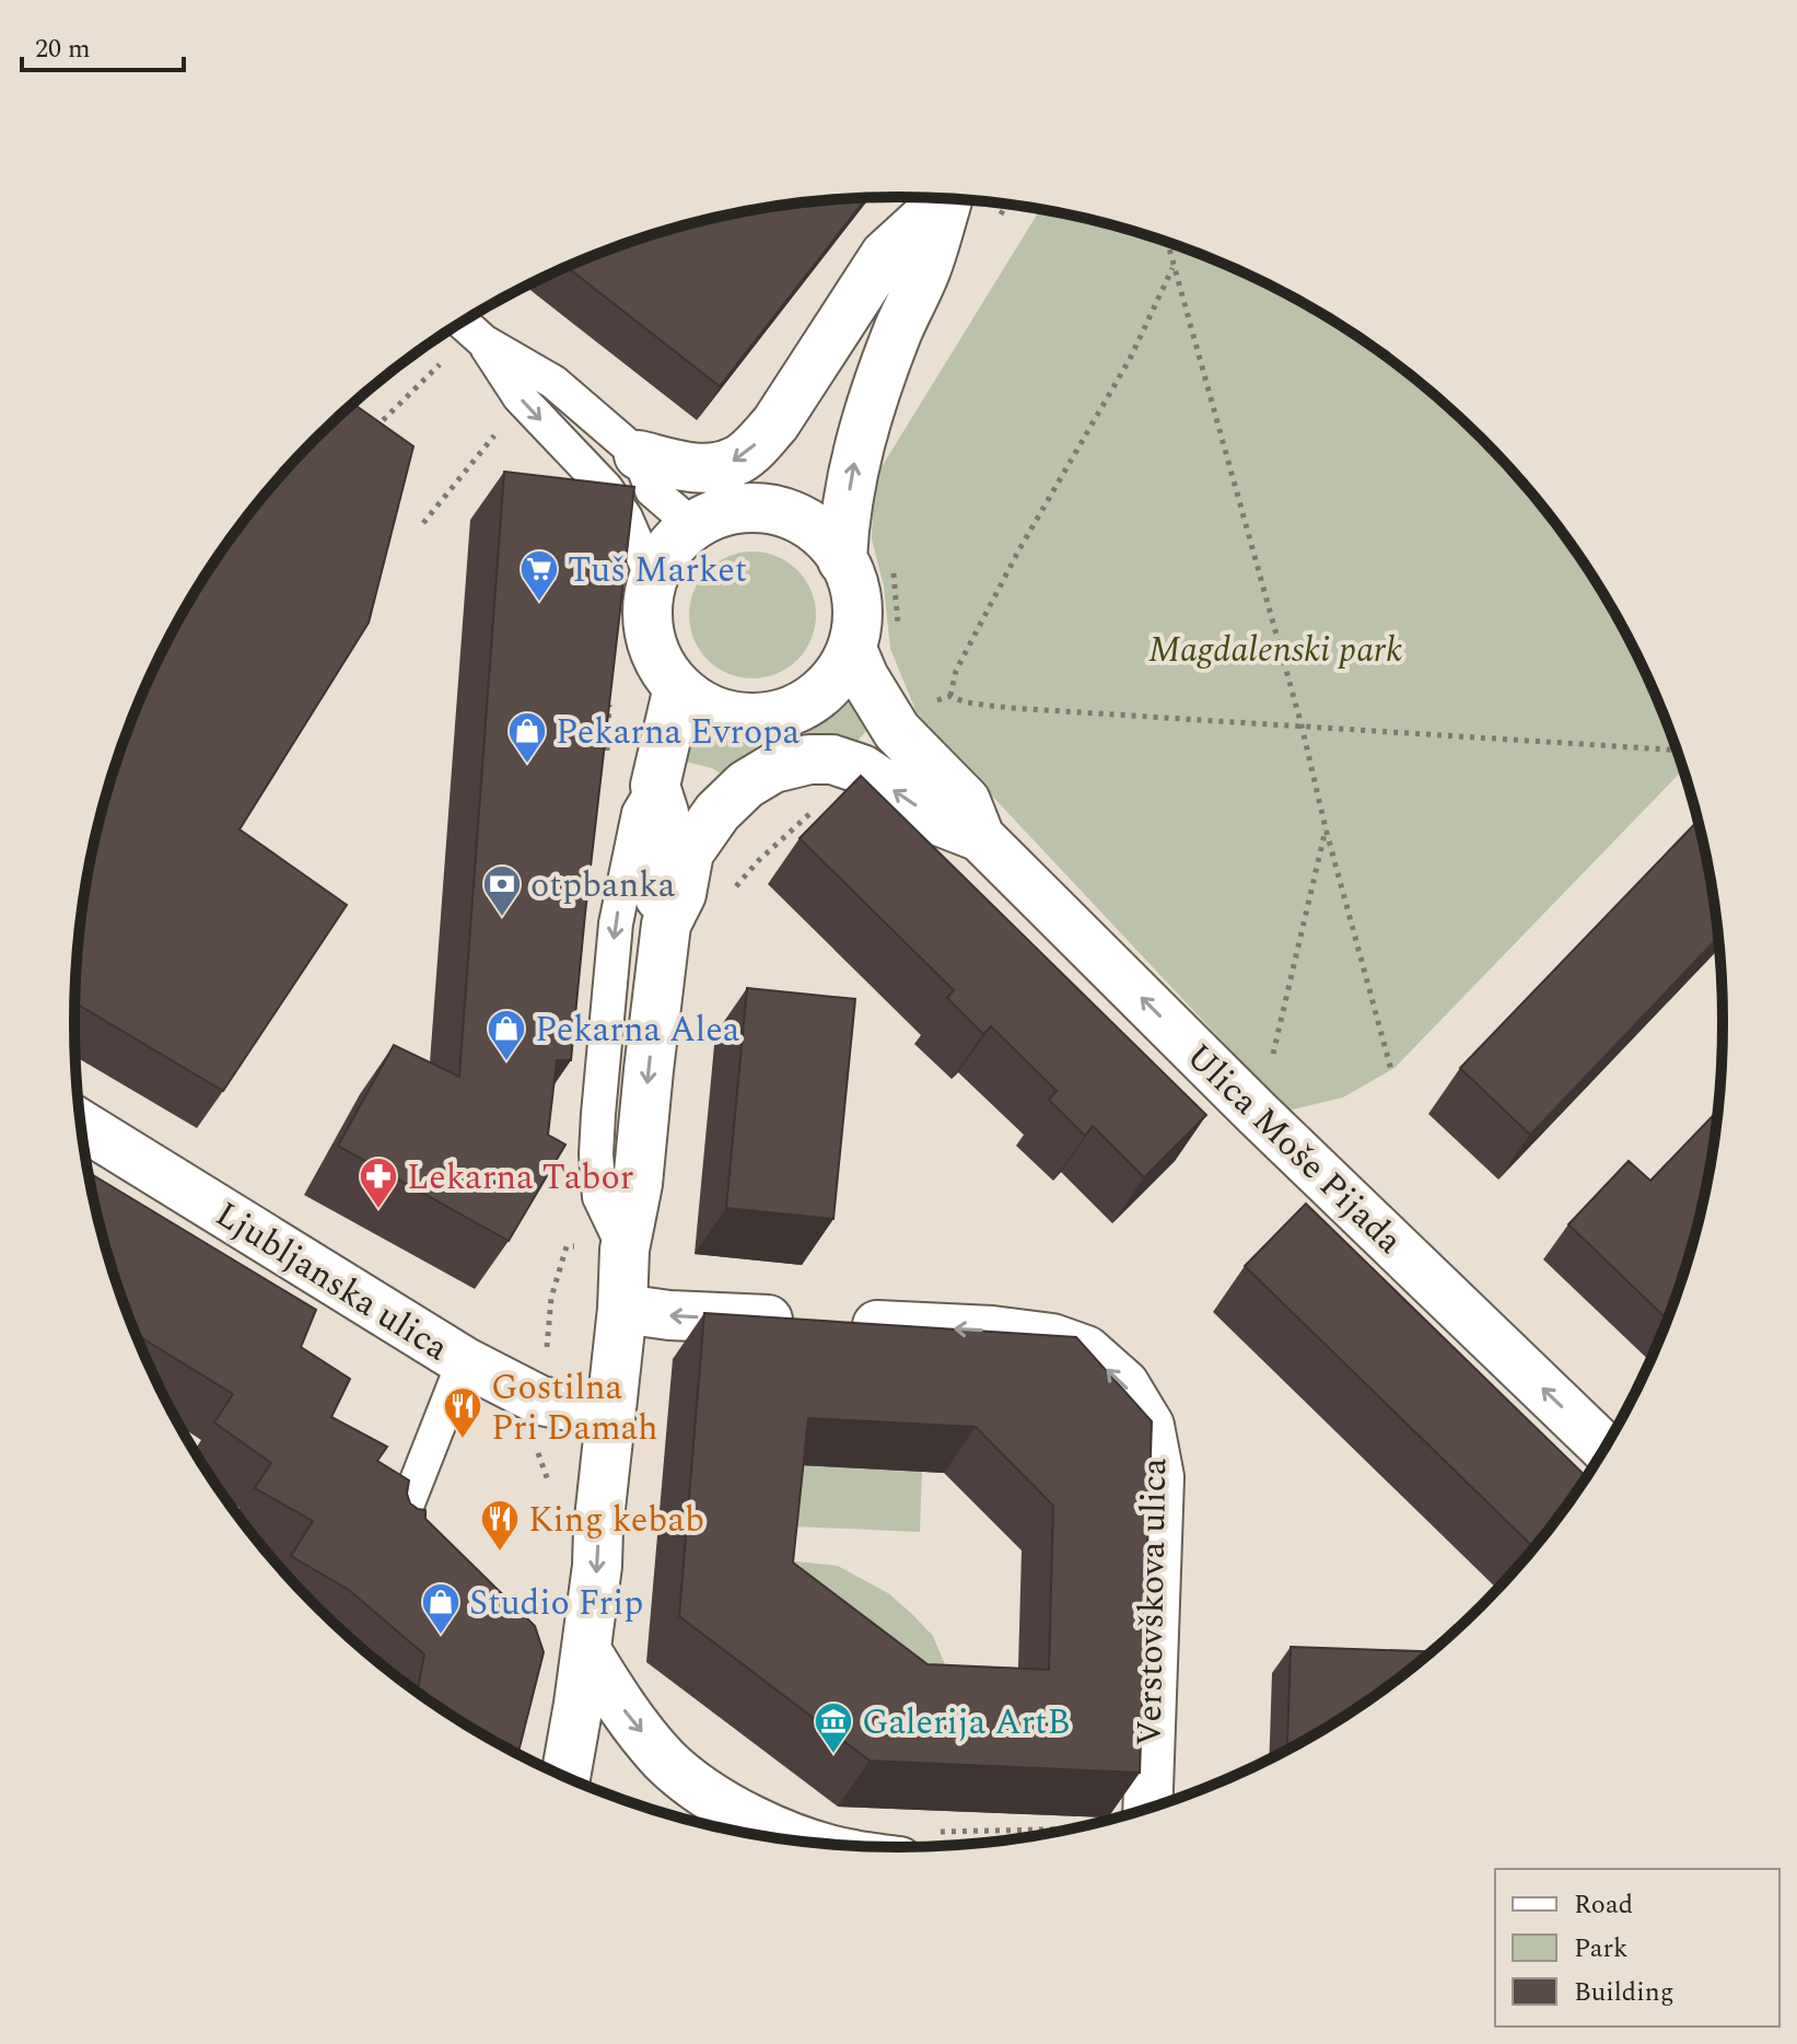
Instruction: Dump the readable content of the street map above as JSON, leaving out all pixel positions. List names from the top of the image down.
{
  "streets": {
    "street": ["Ulica Moše Pijada", "Ljubljanska ulica", "Verstovškova ulica"]
  },
  "one_way": ["Ulica Moše Pijada"],
  "parks": ["Magdalenski park"],
  "places": {
    "supermarket": ["Tuš Market"],
    "shop": ["Pekarna Evropa", "Pekarna Alea", "Studio Frip"],
    "bank": ["otpbanka"],
    "pharmacy": ["Lekarna Tabor"],
    "restaurant": ["Gostilna Pri Damah", "King kebab"],
    "museum": ["Galerija ArtB"]
  },
  "legend": ["Road", "Park", "Building"],
  "scale_bar": "20 m"
}
